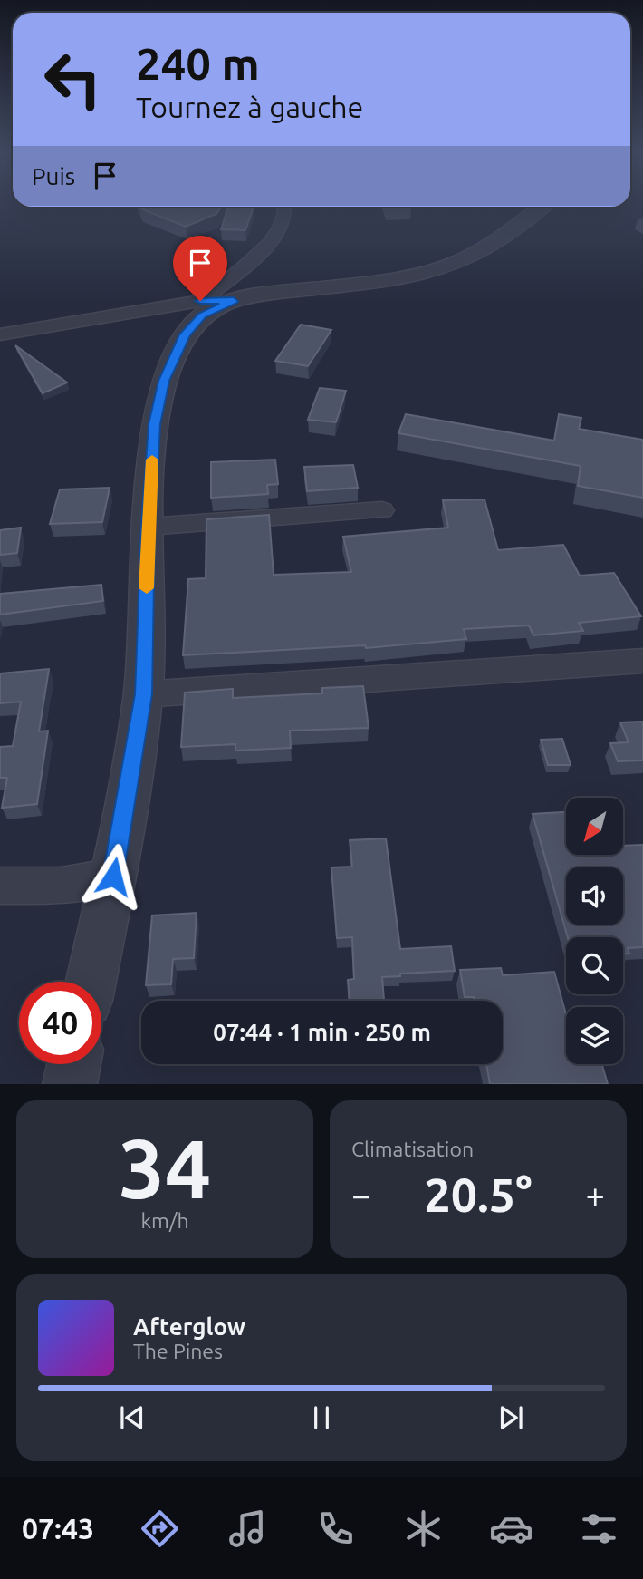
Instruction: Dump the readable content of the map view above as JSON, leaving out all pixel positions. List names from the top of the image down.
{
  "north": "bottom left",
  "page": {
    "turn": ["240 m", "Tournez à gauche"],
    "then": "Puis",
    "limit": "40",
    "trip": "07:44 · 1 min · 250 m",
    "tile": [
      ["34", "km/h"],
      "Climatisation"
    ],
    "heat": ["−", "20.5°", "+"],
    "song": ["Afterglow", "The Pines"],
    "tabs": "07:43"
  }
}
